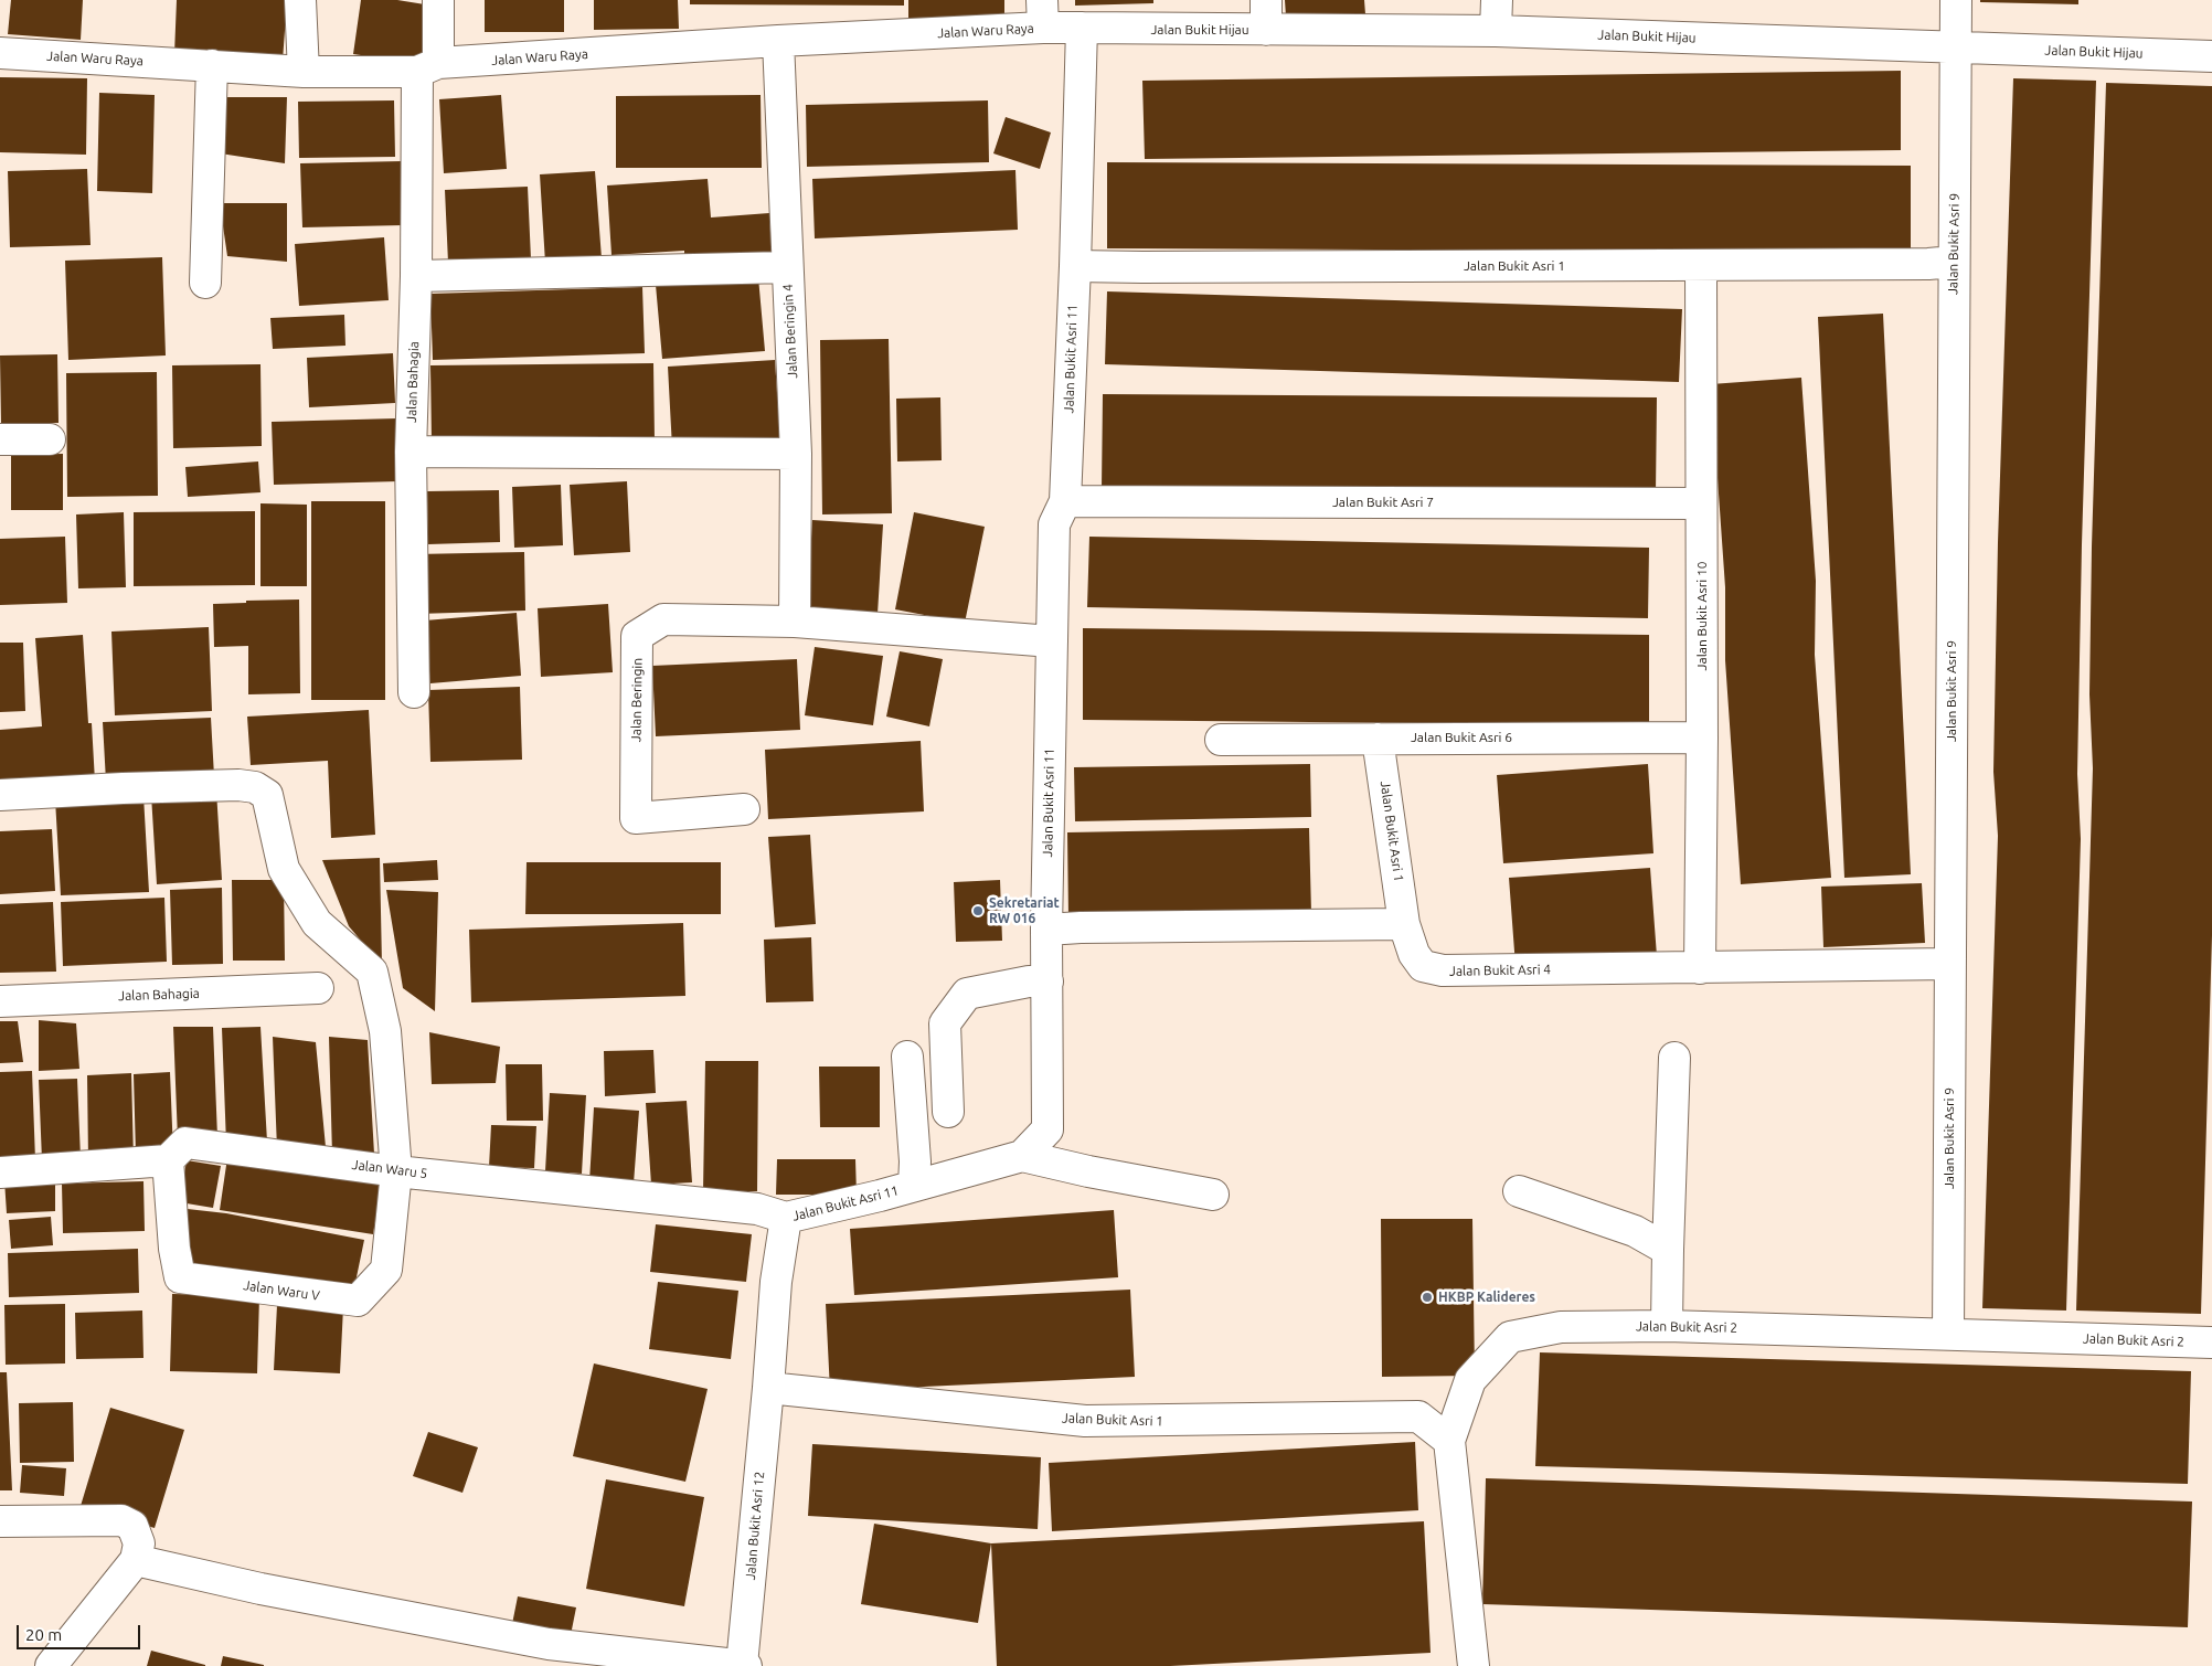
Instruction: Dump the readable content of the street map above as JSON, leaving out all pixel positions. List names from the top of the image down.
{
  "streets": {
    "street": [
      "Jalan Bukit Hijau",
      "Jalan Waru Raya",
      "Jalan Bukit Asri 9",
      "Jalan Bukit Asri 1",
      "Jalan Beringin 4",
      "Jalan Bukit Asri 11",
      "Jalan Bahagia",
      "Jalan Bukit Asri 7",
      "Jalan Bukit Asri 10",
      "Jalan Beringin",
      "Jalan Bukit Asri 6",
      "Jalan Bukit Asri 4",
      "Jalan Waru 5",
      "Jalan Waru V",
      "Jalan Bukit Asri 2",
      "Jalan Bukit Asri 12"
    ]
  },
  "crossings": [
    ["Jalan Bukit Hijau", "Jalan Waru Raya"],
    ["Jalan Bukit Hijau", "Jalan Bukit Asri 9"],
    ["Jalan Bukit Hijau", "Jalan Bukit Asri 11"],
    ["Jalan Waru Raya", "Jalan Beringin 4"],
    ["Jalan Waru Raya", "Jalan Bukit Asri 11"],
    ["Jalan Waru Raya", "Jalan Bahagia"],
    ["Jalan Bukit Asri 9", "Jalan Bukit Asri 1"],
    ["Jalan Bukit Asri 9", "Jalan Bukit Asri 4"],
    ["Jalan Bukit Asri 9", "Jalan Bukit Asri 2"],
    ["Jalan Bukit Asri 1", "Jalan Bukit Asri 11"],
    ["Jalan Bukit Asri 1", "Jalan Bukit Asri 10"],
    ["Jalan Bukit Asri 1", "Jalan Bukit Asri 6"],
    ["Jalan Bukit Asri 1", "Jalan Bukit Asri 4"],
    ["Jalan Bukit Asri 1", "Jalan Bukit Asri 2"],
    ["Jalan Bukit Asri 1", "Jalan Bukit Asri 12"],
    ["Jalan Beringin 4", "Jalan Beringin"],
    ["Jalan Bukit Asri 11", "Jalan Bukit Asri 7"],
    ["Jalan Bukit Asri 11", "Jalan Waru 5"],
    ["Jalan Bukit Asri 11", "Jalan Bukit Asri 12"],
    ["Jalan Bukit Asri 7", "Jalan Bukit Asri 10"],
    ["Jalan Bukit Asri 10", "Jalan Bukit Asri 6"],
    ["Jalan Bukit Asri 10", "Jalan Bukit Asri 4"],
    ["Jalan Waru 5", "Jalan Waru V"]
  ],
  "places": ["Sekretariat RW 016", "HKBP Kalideres"],
  "scale_bar": "20 m"
}
